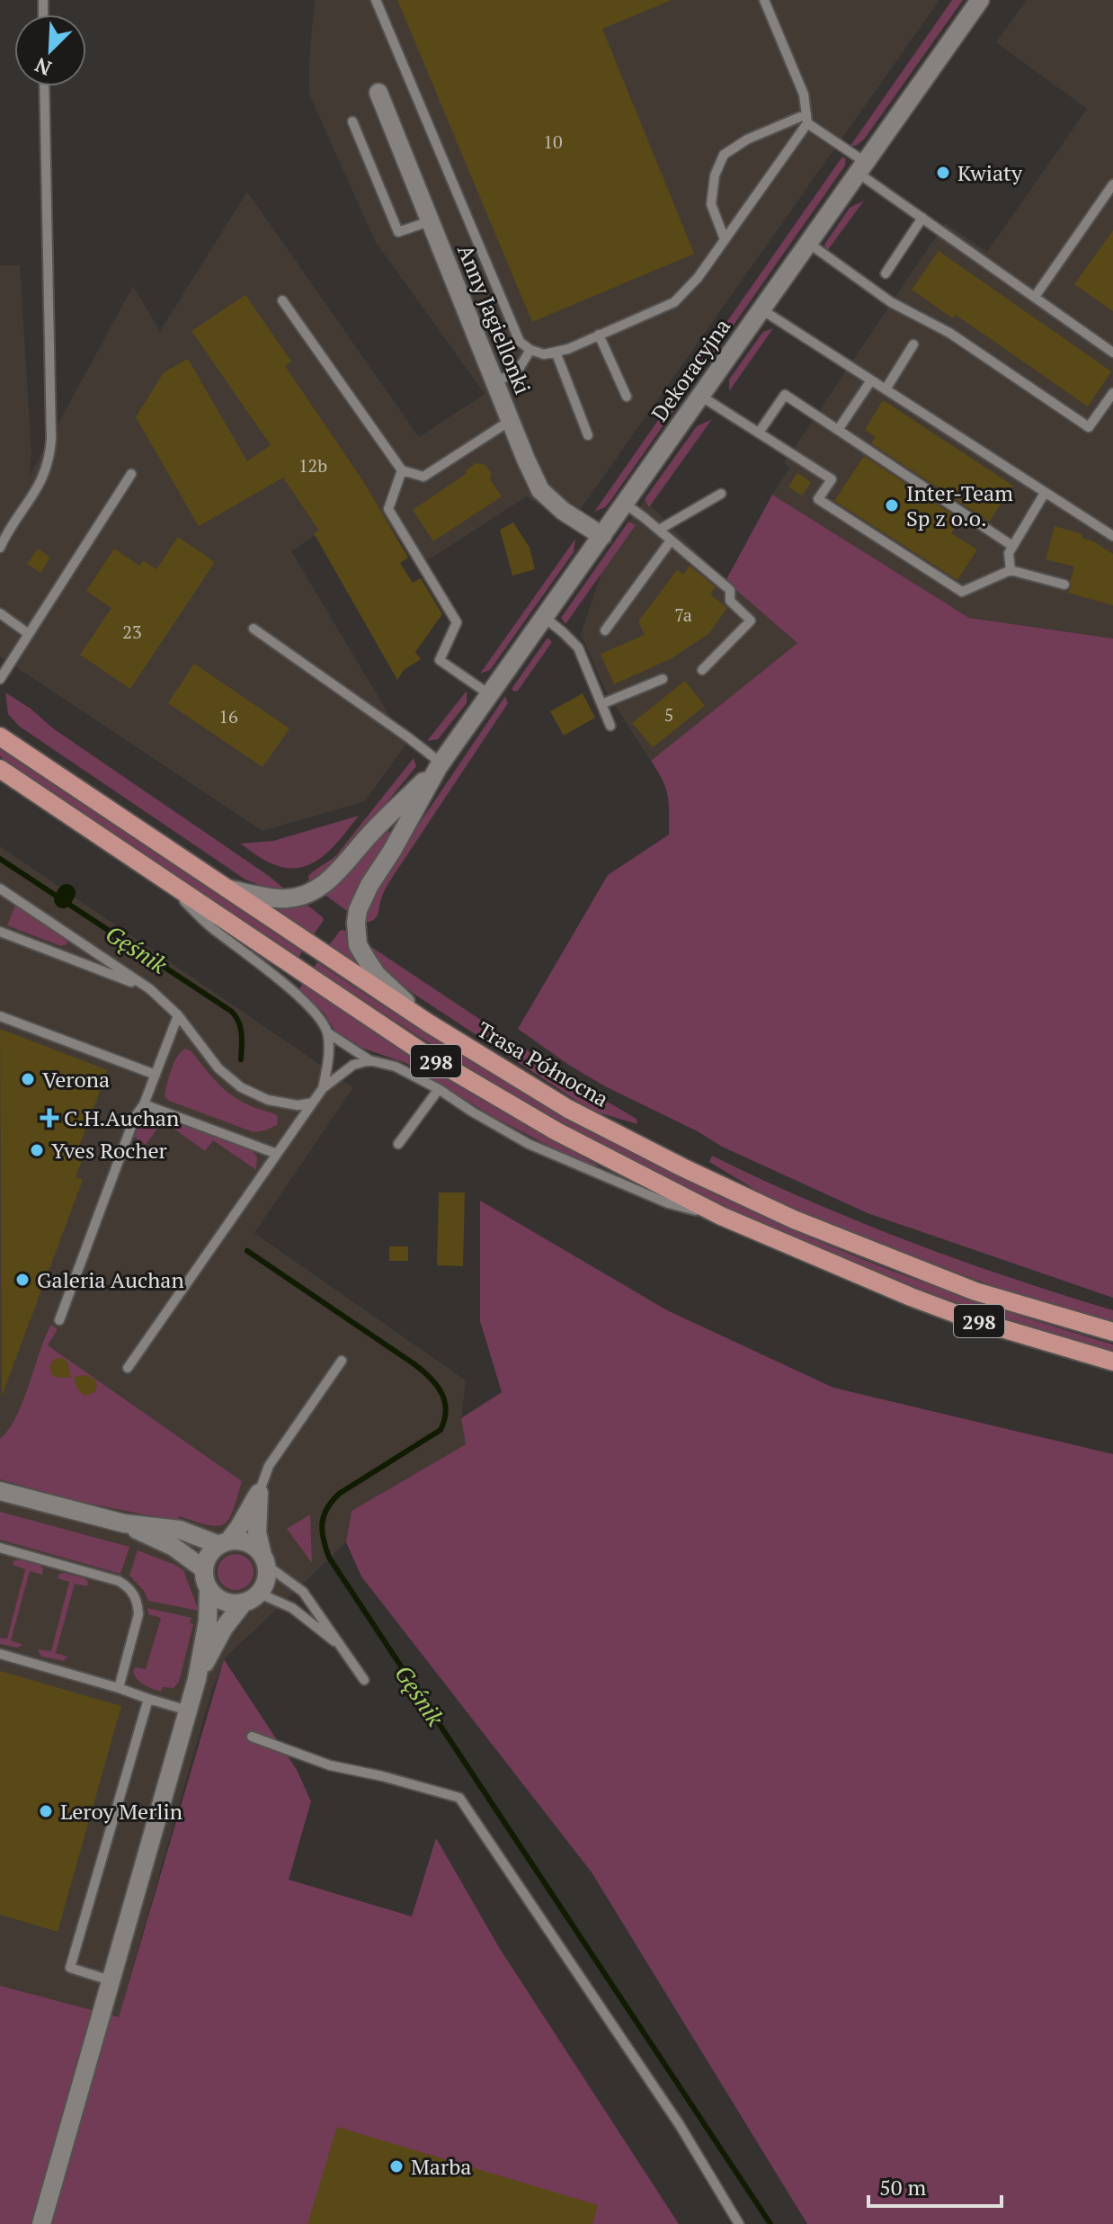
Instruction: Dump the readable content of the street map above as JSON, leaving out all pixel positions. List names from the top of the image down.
{
  "streets": {
    "main road": ["298", "Trasa Północna"],
    "street": ["Anny Jagiellonki", "Dekoracyjna"]
  },
  "crossings": [
    ["Anny Jagiellonki", "Dekoracyjna"],
    ["Dekoracyjna", "Trasa Północna"]
  ],
  "water": ["Gęśnik"],
  "places": {
    "other": [
      "Kwiaty",
      "Inter-Team Sp z o.o.",
      "Verona",
      "Yves Rocher",
      "Galeria Auchan",
      "Leroy Merlin",
      "Marba"
    ],
    "health": ["C.H.Auchan"]
  },
  "house_numbers": [
    "10",
    "12b",
    "7a",
    "23",
    "5",
    "16"
  ],
  "scale_bar": "50 m",
  "north": "bottom left"
}
